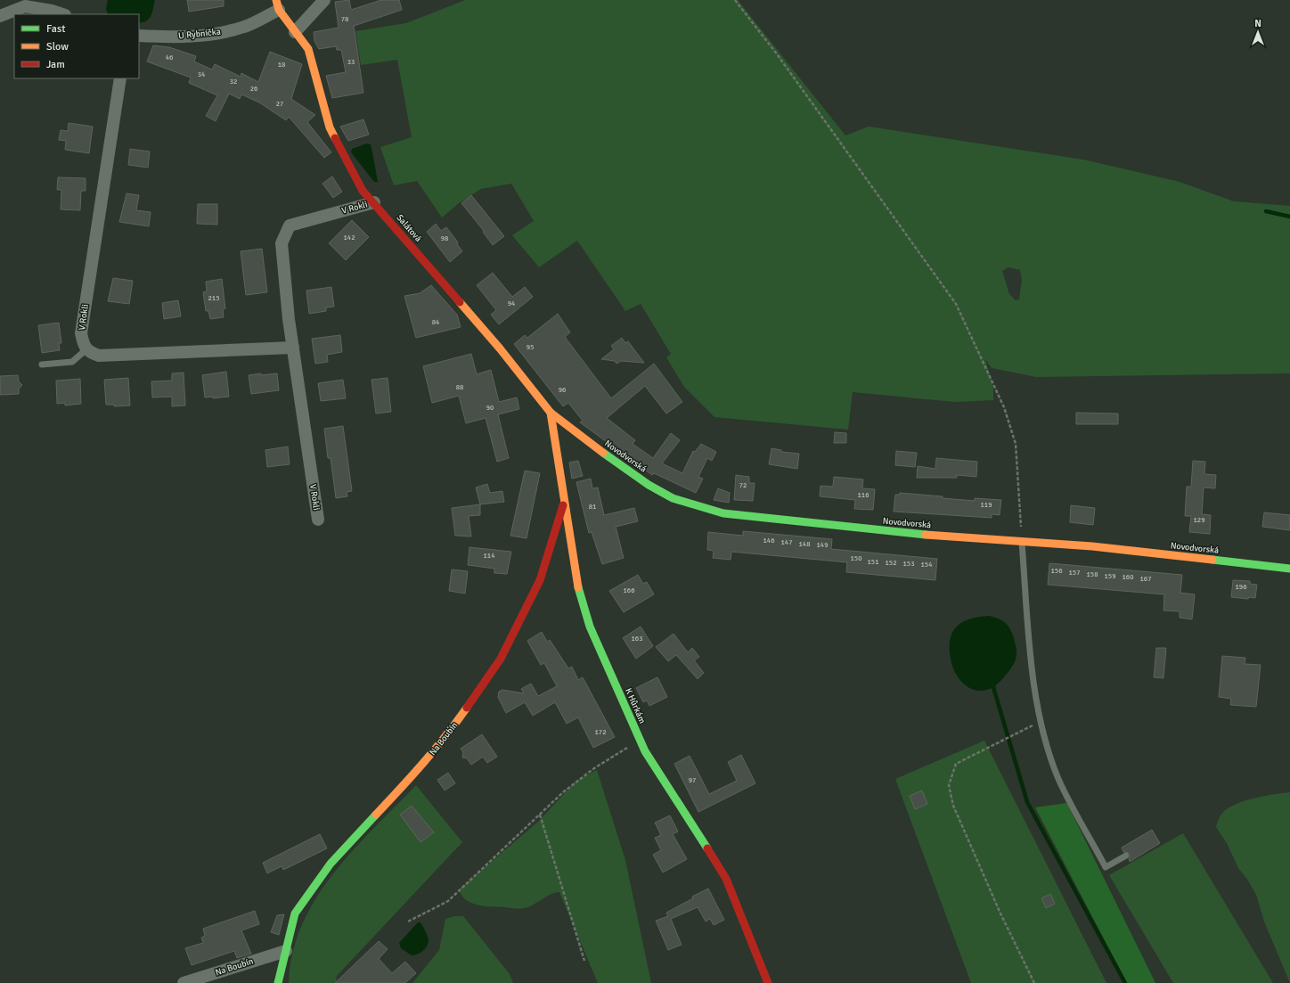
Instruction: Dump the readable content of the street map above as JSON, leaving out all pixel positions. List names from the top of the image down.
{
  "streets": {
    "street": [
      "U Rybníčka",
      "V Rokli",
      "Salátová",
      "Novodvorská",
      "K Hůrkám",
      "Na Boubín"
    ]
  },
  "crossings": [
    ["U Rybníčka", "Salátová"],
    ["V Rokli", "Salátová"],
    ["Salátová", "Novodvorská"],
    ["Salátová", "K Hůrkám"],
    ["Novodvorská", "K Hůrkám"],
    ["K Hůrkám", "Na Boubín"]
  ],
  "house_numbers": [
    "78",
    "46",
    "33",
    "18",
    "34",
    "32",
    "26",
    "27",
    "142",
    "98",
    "215",
    "94",
    "84",
    "95",
    "88",
    "96",
    "90",
    "72",
    "116",
    "119",
    "81",
    "129",
    "146",
    "147",
    "148",
    "149",
    "114",
    "150",
    "151",
    "152",
    "153",
    "154",
    "156",
    "157",
    "158",
    "159",
    "160",
    "167",
    "196",
    "166",
    "163",
    "172",
    "97"
  ],
  "legend": ["Fast", "Slow", "Jam"],
  "north": "top"
}
